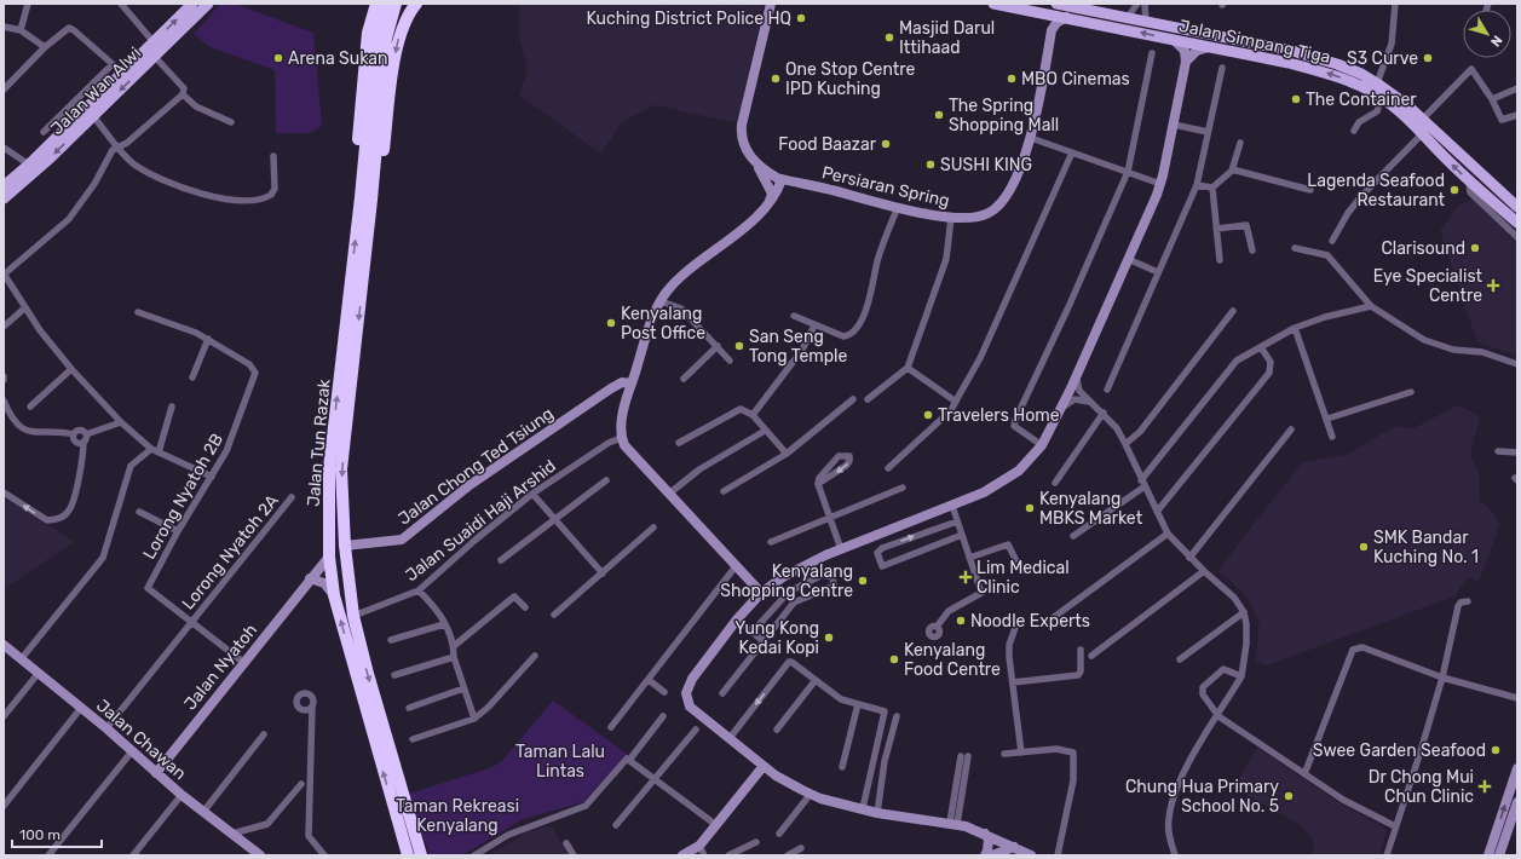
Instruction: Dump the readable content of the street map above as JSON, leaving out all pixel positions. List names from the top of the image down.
{
  "streets": {
    "highway": ["Jalan Tun Razak"],
    "main road": ["Jalan Simpang Tiga", "Jalan Wan Alwi"],
    "street": [
      "Persiaran Spring",
      "Jalan Chong Ted Tsiung",
      "Lorong Nyatoh 2B",
      "Jalan Suaidi Haji Arshid",
      "Lorong Nyatoh 2A",
      "Jalan Nyatoh",
      "Jalan Chawan"
    ]
  },
  "crossings": [
    ["Jalan Tun Razak", "Jalan Chong Ted Tsiung"],
    ["Jalan Tun Razak", "Jalan Suaidi Haji Arshid"],
    ["Jalan Tun Razak", "Jalan Nyatoh"],
    ["Lorong Nyatoh 2B", "Lorong Nyatoh 2A"],
    ["Lorong Nyatoh 2A", "Jalan Chawan"],
    ["Jalan Nyatoh", "Jalan Chawan"]
  ],
  "parks": ["Taman Lalu Lintas", "Taman Rekreasi Kenyalang"],
  "places": {
    "other": [
      "Kuching District Police HQ",
      "Masjid Darul Ittihaad",
      "Arena Sukan",
      "S3 Curve",
      "One Stop Centre IPD Kuching",
      "MBO Cinemas",
      "The Container",
      "The Spring Shopping Mall",
      "Food Baazar",
      "SUSHI KING",
      "Lagenda Seafood Restaurant",
      "Clarisound",
      "Kenyalang Post Office",
      "San Seng Tong Temple",
      "Travelers Home",
      "Kenyalang MBKS Market",
      "SMK Bandar Kuching No. 1",
      "Kenyalang Shopping Centre",
      "Noodle Experts",
      "Yung Kong Kedai Kopi",
      "Kenyalang Food Centre",
      "Swee Garden Seafood",
      "Chung Hua Primary School No. 5"
    ],
    "health": ["Eye Specialist Centre", "Lim Medical Clinic", "Dr Chong Mui Chun Clinic"]
  },
  "scale_bar": "100 m",
  "north": "bottom right"
}
